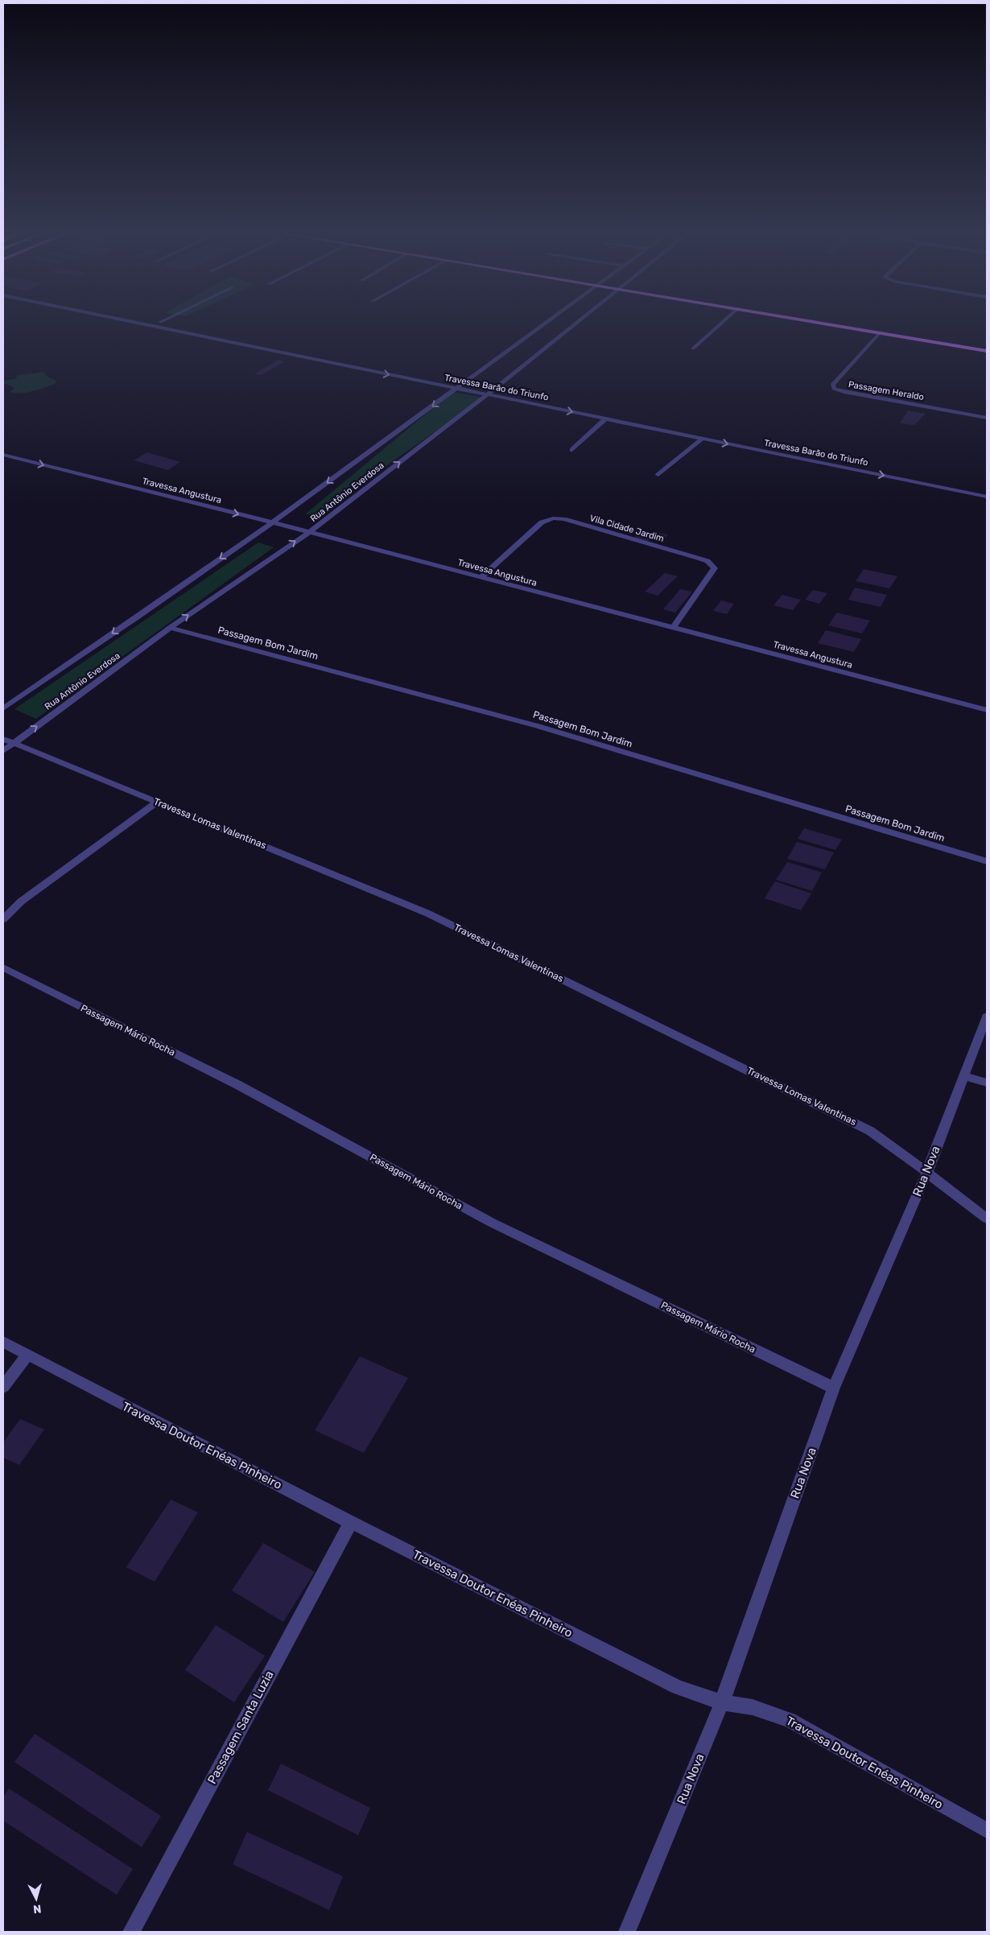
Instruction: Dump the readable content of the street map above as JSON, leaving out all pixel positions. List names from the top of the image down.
{
  "streets": {
    "street": [
      "Travessa Barão do Triunfo",
      "Passagem Heraldo",
      "Travessa Angustura",
      "Rua Antônio Everdosa",
      "Vila Cidade Jardim",
      "Passagem Bom Jardim",
      "Travessa Lomas Valentinas",
      "Passagem Mário Rocha",
      "Rua Nova",
      "Travessa Doutor Enéas Pinheiro",
      "Passagem Santa Luzia"
    ]
  },
  "crossings": [
    ["Travessa Barão do Triunfo", "Rua Antônio Everdosa"],
    ["Travessa Angustura", "Rua Antônio Everdosa"],
    ["Travessa Angustura", "Vila Cidade Jardim"],
    ["Rua Antônio Everdosa", "Passagem Bom Jardim"],
    ["Rua Antônio Everdosa", "Travessa Lomas Valentinas"],
    ["Travessa Lomas Valentinas", "Rua Nova"],
    ["Passagem Mário Rocha", "Rua Nova"],
    ["Rua Nova", "Travessa Doutor Enéas Pinheiro"],
    ["Travessa Doutor Enéas Pinheiro", "Passagem Santa Luzia"]
  ],
  "north": "bottom"
}
